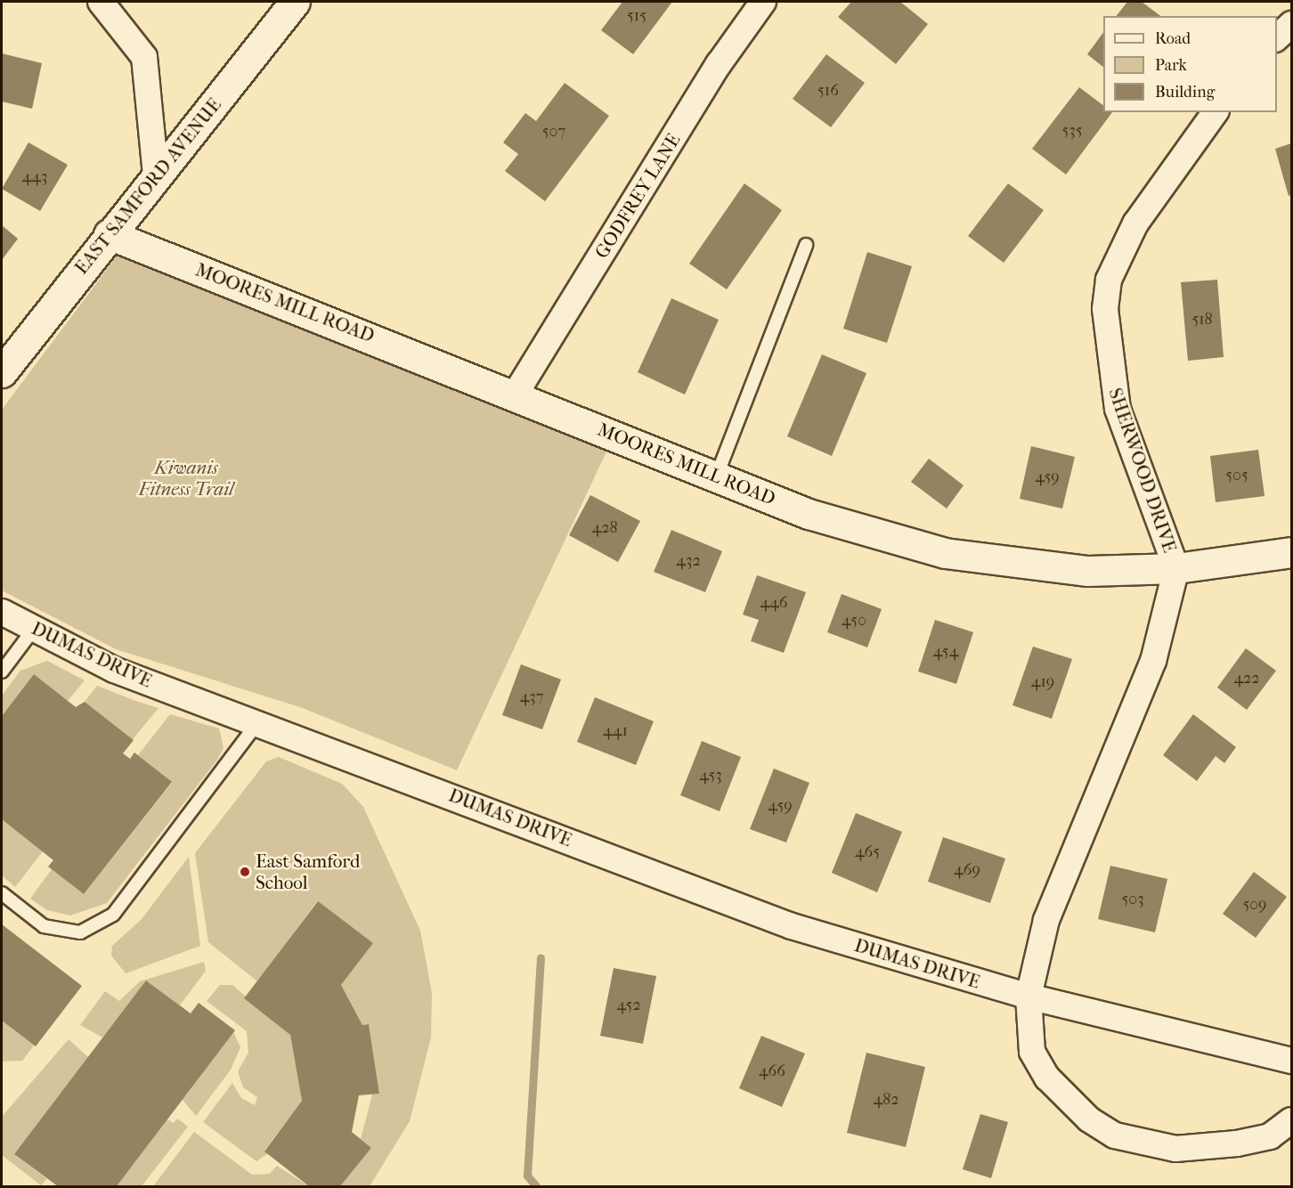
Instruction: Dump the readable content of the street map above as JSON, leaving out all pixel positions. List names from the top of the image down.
{
  "streets": {
    "street": [
      "EAST SAMFORD AVENUE",
      "GODFREY LANE",
      "MOORES MILL ROAD",
      "SHERWOOD DRIVE",
      "DUMAS DRIVE"
    ]
  },
  "crossings": [
    ["EAST SAMFORD AVENUE", "MOORES MILL ROAD"],
    ["GODFREY LANE", "MOORES MILL ROAD"],
    ["MOORES MILL ROAD", "SHERWOOD DRIVE"],
    ["SHERWOOD DRIVE", "DUMAS DRIVE"]
  ],
  "parks": ["Kiwanis Fitness Trail"],
  "places": ["East Samford School"],
  "house_numbers": [
    "515",
    "516",
    "535",
    "507",
    "443",
    "518",
    "505",
    "459",
    "428",
    "432",
    "446",
    "450",
    "454",
    "422",
    "419",
    "437",
    "441",
    "453",
    "459",
    "465",
    "469",
    "503",
    "509",
    "452",
    "466",
    "482"
  ],
  "legend": ["Road", "Park", "Building"]
}
